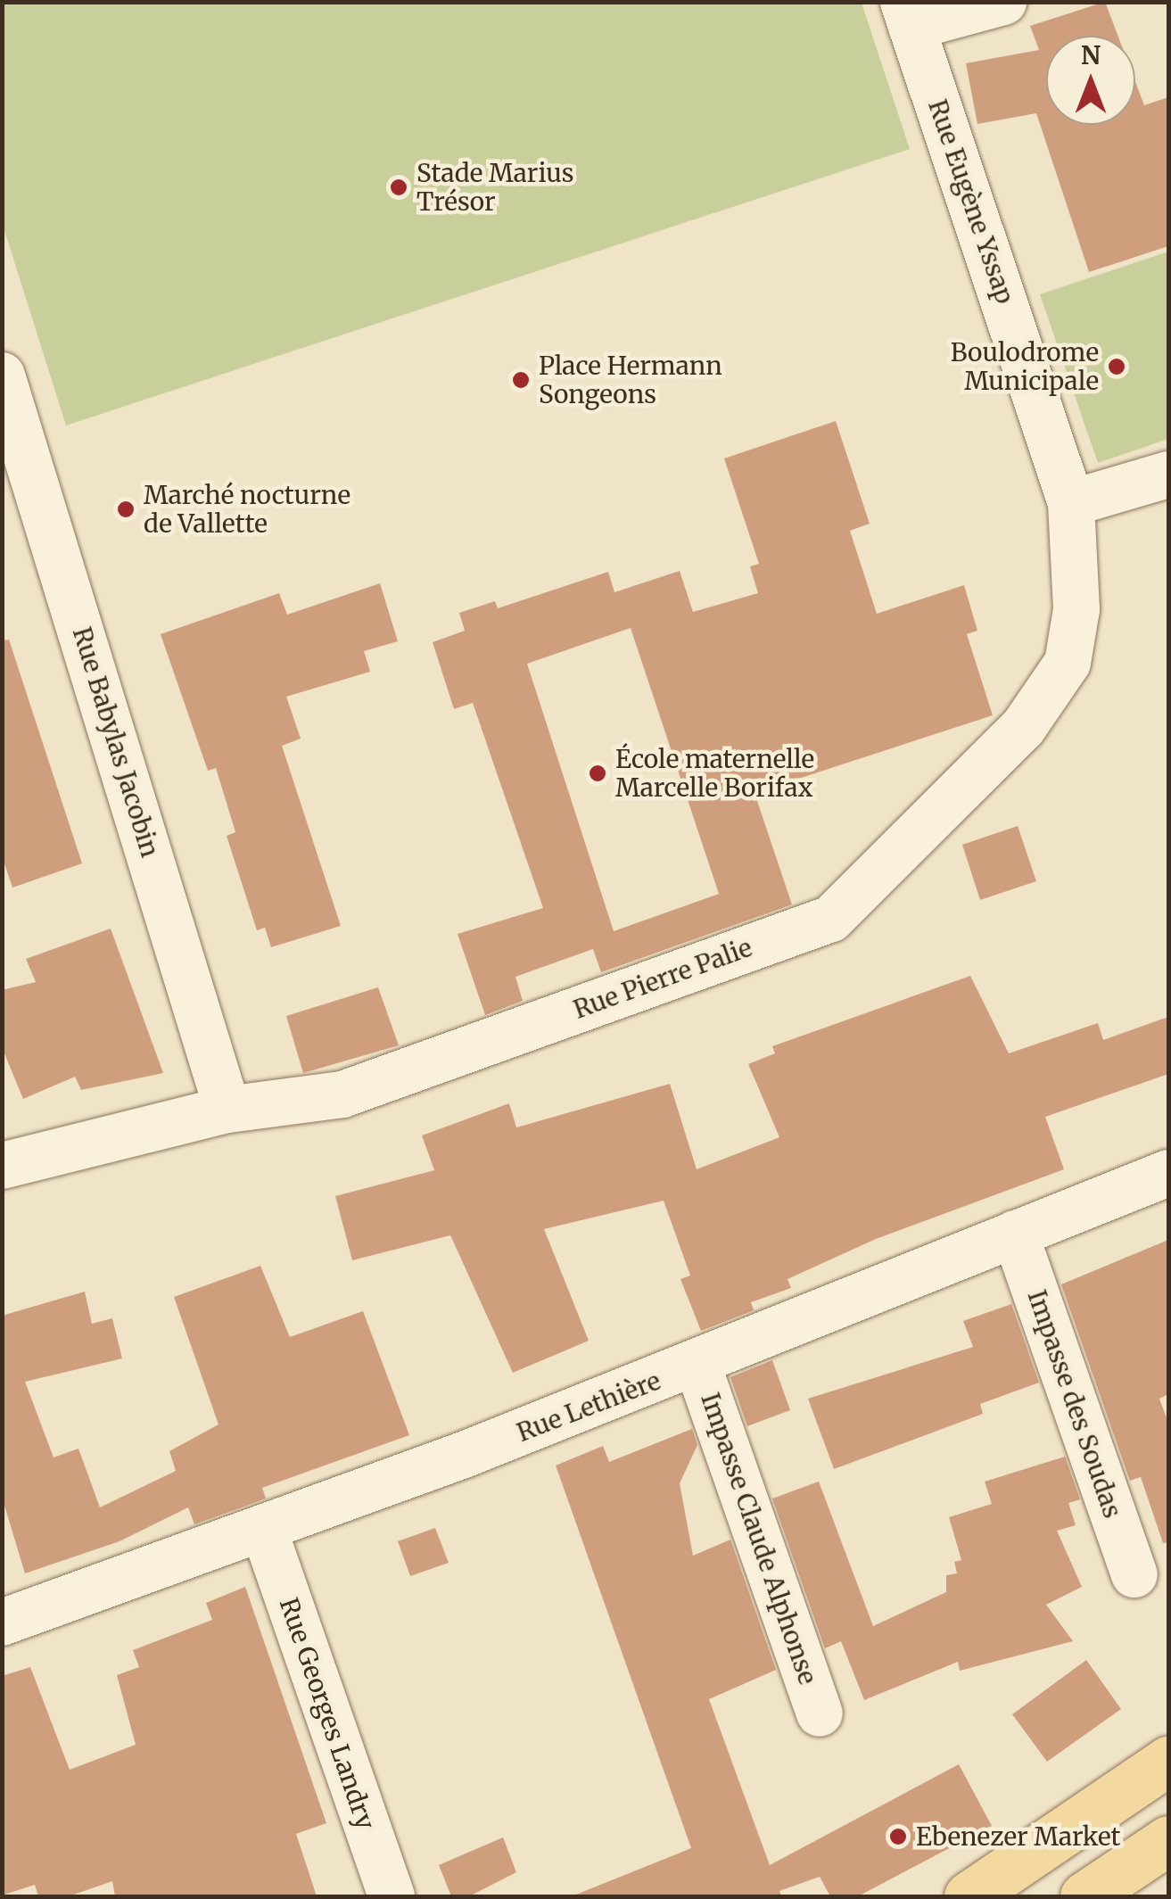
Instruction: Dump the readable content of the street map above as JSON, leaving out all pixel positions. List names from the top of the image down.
{
  "streets": {
    "street": [
      "Rue Eugène Yssap",
      "Rue Babylas Jacobin",
      "Rue Pierre Palie",
      "Impasse des Soudas",
      "Rue Lethière",
      "Impasse Claude Alphonse",
      "Rue Georges Landry"
    ]
  },
  "crossings": [
    ["Rue Eugène Yssap", "Rue Pierre Palie"],
    ["Rue Babylas Jacobin", "Rue Pierre Palie"],
    ["Impasse des Soudas", "Rue Lethière"],
    ["Rue Lethière", "Impasse Claude Alphonse"],
    ["Rue Lethière", "Rue Georges Landry"]
  ],
  "places": [
    "Stade Marius Trésor",
    "Boulodrome Municipale",
    "Place Hermann Songeons",
    "Marché nocturne de Vallette",
    "École maternelle Marcelle Borifax",
    "Ebenezer Market"
  ],
  "north": "top"
}
